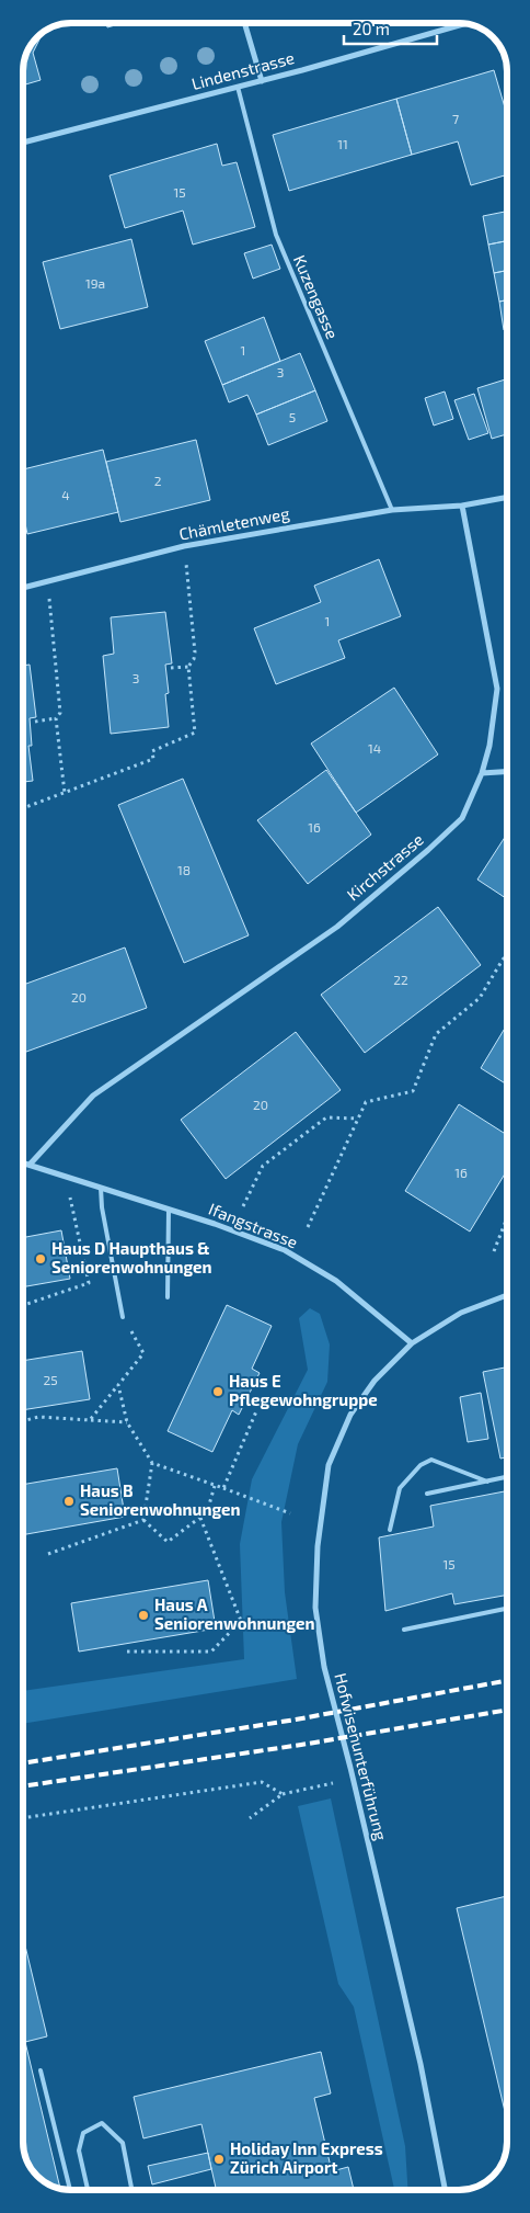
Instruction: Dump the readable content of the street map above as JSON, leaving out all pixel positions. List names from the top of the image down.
{
  "streets": {
    "street": [
      "Lindenstrasse",
      "Chämletenweg",
      "Kirchstrasse",
      "Ifangstrasse",
      "Hofwisenunterführung"
    ],
    "lane": ["Kuzengasse"]
  },
  "crossings": [
    ["Lindenstrasse", "Kuzengasse"],
    ["Kuzengasse", "Chämletenweg"],
    ["Chämletenweg", "Kirchstrasse"],
    ["Kirchstrasse", "Ifangstrasse"],
    ["Ifangstrasse", "Hofwisenunterführung"]
  ],
  "places": [
    "Haus D Haupthaus & Seniorenwohnungen",
    "Haus E Pflegewohngruppe",
    "Haus B Seniorenwohnungen",
    "Haus A Seniorenwohnungen",
    "Holiday Inn Express Zürich Airport"
  ],
  "house_numbers": [
    "7",
    "11",
    "15",
    "19a",
    "1",
    "3",
    "5",
    "2",
    "4",
    "1",
    "3",
    "14",
    "16",
    "18",
    "22",
    "20",
    "20",
    "16",
    "25",
    "15"
  ],
  "scale_bar": "20 m"
}
